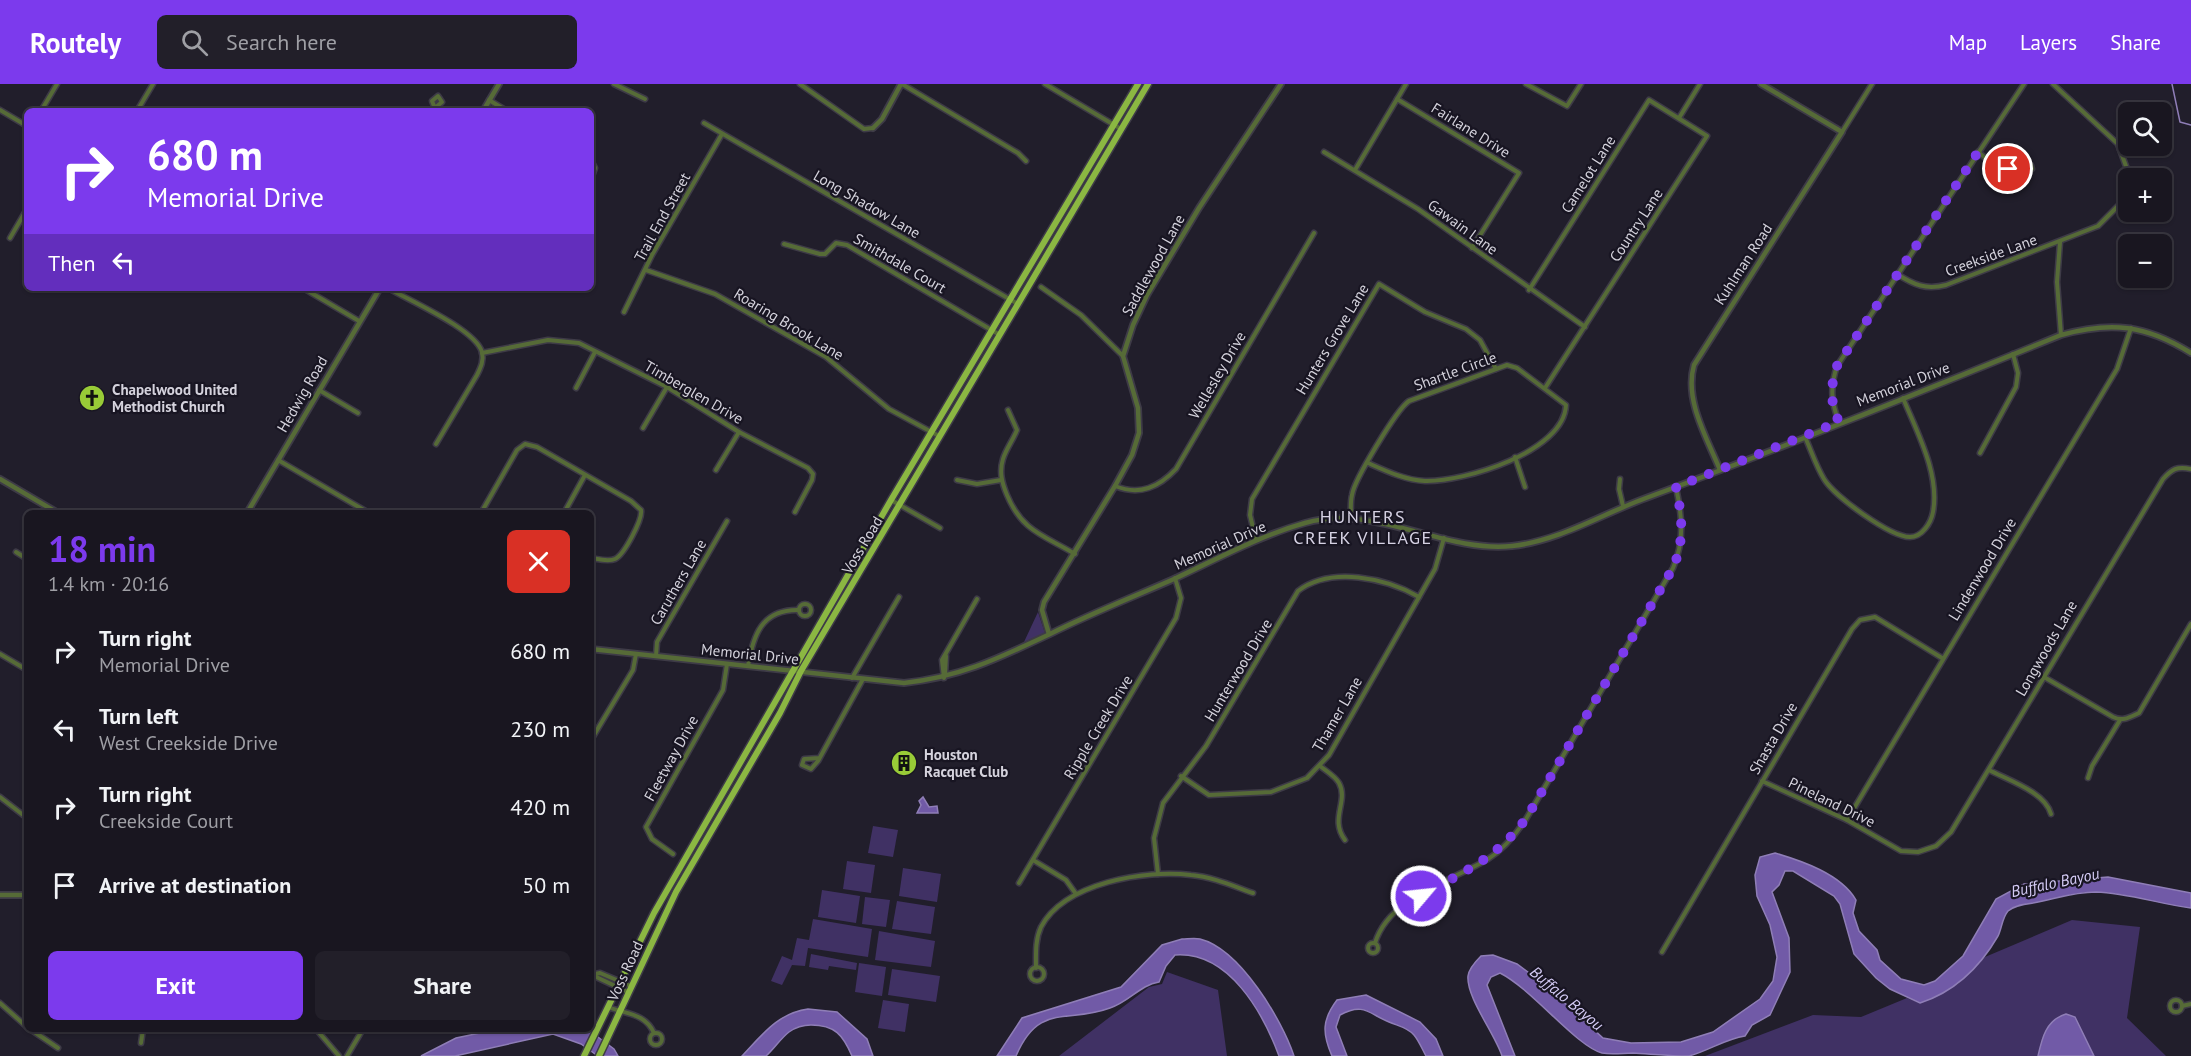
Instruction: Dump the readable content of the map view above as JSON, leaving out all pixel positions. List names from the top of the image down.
{
  "streets": {
    "main road": ["Voss Road"],
    "street": [
      "Fairlane Drive",
      "Camelot Lane",
      "Long Shadow Lane",
      "Trail End Street",
      "Country Lane",
      "Gawain Lane",
      "Creekside Lane",
      "Smithdale Court",
      "Kuhlman Road",
      "Saddlewood Lane",
      "Roaring Brook Lane",
      "Hunters Grove Lane",
      "Shartle Circle",
      "Wellesley Drive",
      "Memorial Drive",
      "Timberglen Drive",
      "Hedwig Road",
      "Lindenwood Drive",
      "Caruthers Lane",
      "Longwoods Lane",
      "Hunterwood Drive",
      "Thamer Lane",
      "Ripple Creek Drive",
      "Shasta Drive",
      "Fleetway Drive",
      "Pineland Drive"
    ]
  },
  "crossings": [
    ["Fairlane Drive", "Gawain Lane"],
    ["Camelot Lane", "Country Lane"],
    ["Camelot Lane", "Gawain Lane"],
    ["Long Shadow Lane", "Trail End Street"],
    ["Long Shadow Lane", "Voss Road"],
    ["Trail End Street", "Roaring Brook Lane"],
    ["Country Lane", "Gawain Lane"],
    ["Country Lane", "Shartle Circle"],
    ["Smithdale Court", "Voss Road"],
    ["Kuhlman Road", "Memorial Drive"],
    ["Roaring Brook Lane", "Voss Road"],
    ["Hunters Grove Lane", "Shartle Circle"],
    ["Hunters Grove Lane", "Memorial Drive"],
    ["Shartle Circle", "Memorial Drive"],
    ["Memorial Drive", "Voss Road"],
    ["Memorial Drive", "Lindenwood Drive"],
    ["Memorial Drive", "Caruthers Lane"],
    ["Memorial Drive", "Thamer Lane"],
    ["Memorial Drive", "Ripple Creek Drive"],
    ["Memorial Drive", "Fleetway Drive"],
    ["Lindenwood Drive", "Shasta Drive"],
    ["Lindenwood Drive", "Pineland Drive"],
    ["Longwoods Lane", "Pineland Drive"],
    ["Hunterwood Drive", "Thamer Lane"],
    ["Shasta Drive", "Pineland Drive"]
  ],
  "districts": ["HUNTERS CREEK VILLAGE"],
  "water": ["Buffalo Bayou"],
  "places": {
    "church": ["Chapelwood United Methodist Church"],
    "building": ["Houston Racquet Club"]
  },
  "page": {
    "header": "Routely",
    "search": "Search here",
    "nav": ["Map", "Layers", "Share"],
    "map_buttons": ["+", "−"],
    "turn": ["680 m", "Memorial Drive"],
    "then": "Then",
    "heading": ["18 min", "1.4 km · 20:16"],
    "list": [
      {
        "name": "Turn right",
        "note": "Memorial Drive",
        "value": "680 m"
      },
      {
        "name": "Turn left",
        "note": "West Creekside Drive",
        "value": "230 m"
      },
      {
        "name": "Turn right",
        "note": "Creekside Court",
        "value": "420 m"
      },
      {
        "name": "Arrive at destination",
        "value": "50 m"
      }
    ],
    "buttons": ["Exit", "Share"]
  }
}
